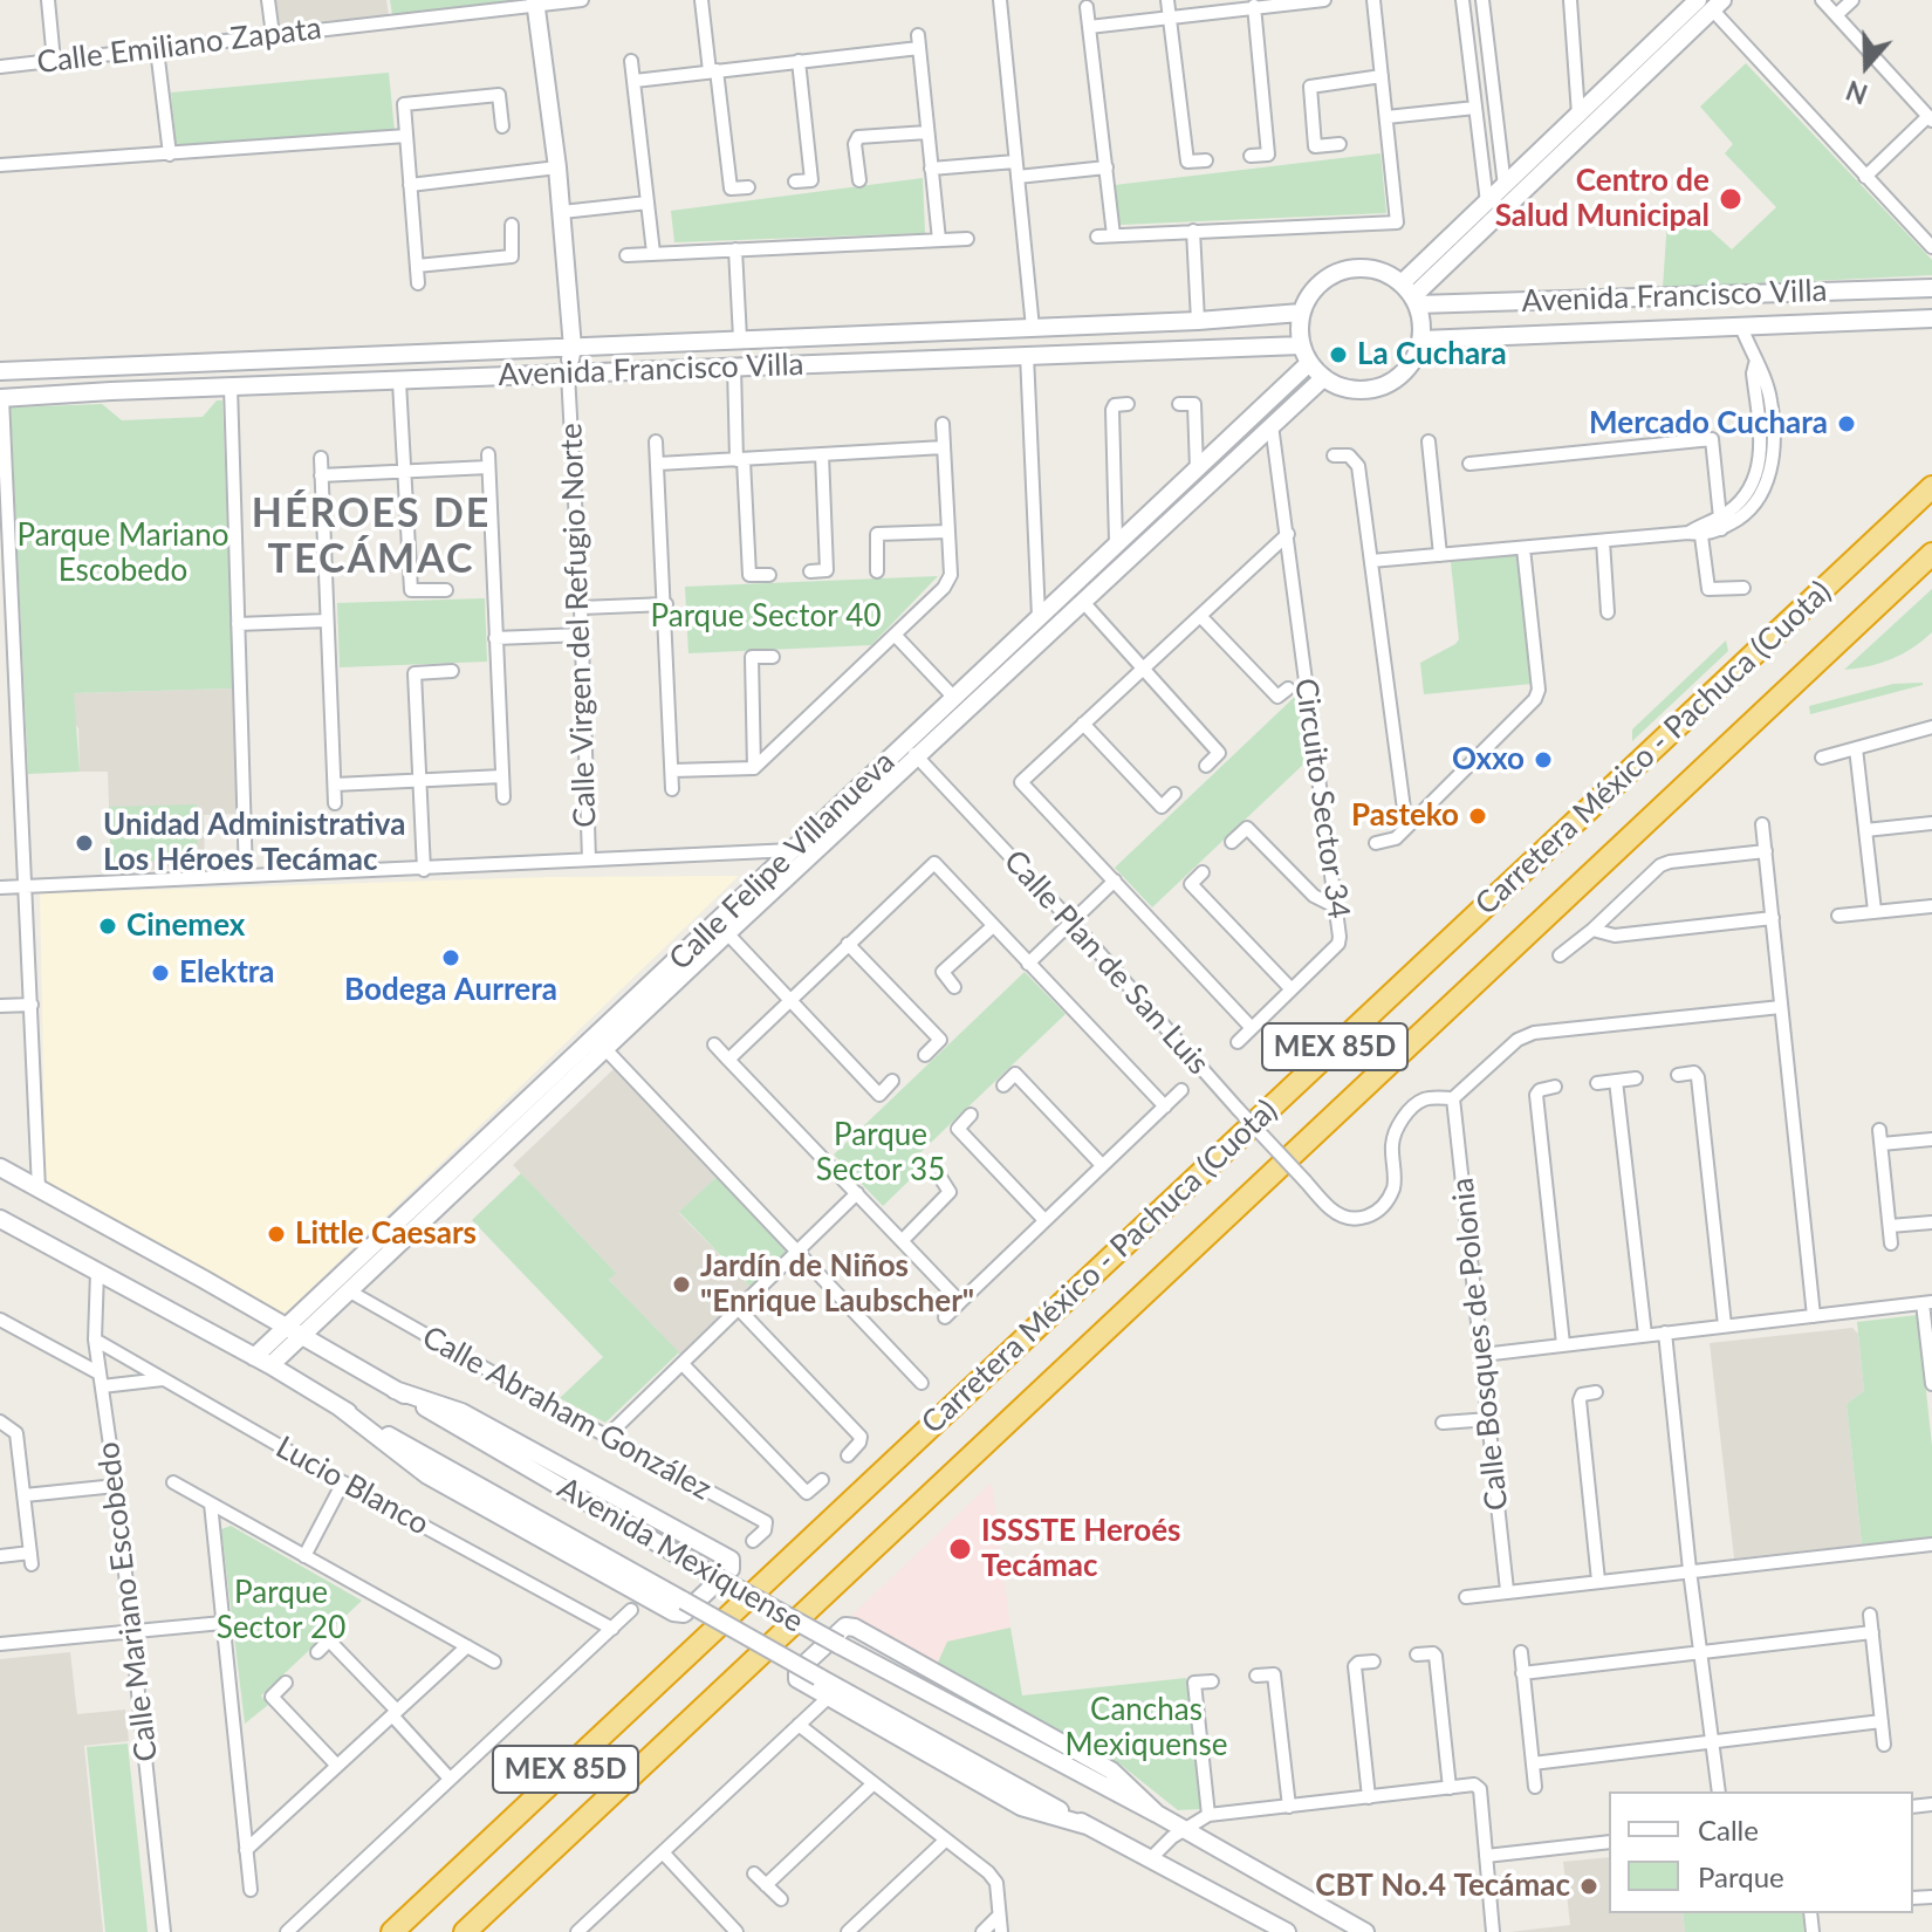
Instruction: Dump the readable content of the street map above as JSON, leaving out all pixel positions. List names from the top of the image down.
{
  "streets": {
    "highway": ["Carretera México - Pachuca (Cuota)", "MEX 85D"],
    "main road": [
      "Avenida Francisco Villa",
      "Calle Virgen del Refugio Norte",
      "Calle Felipe Villanueva",
      "Avenida Mexiquense"
    ],
    "street": [
      "Calle Emiliano Zapata",
      "Circuito Sector 34",
      "Calle Plan de San Luis",
      "Calle Bosques de Polonia",
      "Calle Abraham González",
      "Lucio Blanco",
      "Calle Mariano Escobedo"
    ]
  },
  "crossings": [
    ["Calle Emiliano Zapata", "Calle Virgen del Refugio Norte"],
    ["Avenida Francisco Villa", "Calle Virgen del Refugio Norte"],
    ["Avenida Francisco Villa", "Calle Felipe Villanueva"],
    ["Circuito Sector 34", "Calle Felipe Villanueva"],
    ["Calle Felipe Villanueva", "Calle Plan de San Luis"],
    ["Calle Felipe Villanueva", "Calle Abraham González"],
    ["Calle Felipe Villanueva", "Avenida Mexiquense"],
    ["Calle Plan de San Luis", "Calle Bosques de Polonia"],
    ["Lucio Blanco", "Calle Mariano Escobedo"],
    ["Avenida Mexiquense", "Calle Mariano Escobedo"]
  ],
  "districts": ["HÉROES DE TECÁMAC"],
  "parks": [
    "Parque Mariano Escobedo",
    "Parque Sector 40",
    "Parque Sector 35",
    "Parque Sector 20",
    "Canchas Mexiquense"
  ],
  "places": [
    "Centro de Salud Municipal",
    "La Cuchara",
    "Mercado Cuchara",
    "Oxxo",
    "Pasteko",
    "Unidad Administrativa Los Héroes Tecámac",
    "Cinemex",
    "Bodega Aurrera",
    "Elektra",
    "Little Caesars",
    "Jardín de Niños \"Enrique Laubscher\"",
    "ISSSTE Heroés Tecámac",
    "CBT No.4 Tecámac"
  ],
  "legend": ["Calle", "Parque"],
  "north": "bottom"
}
